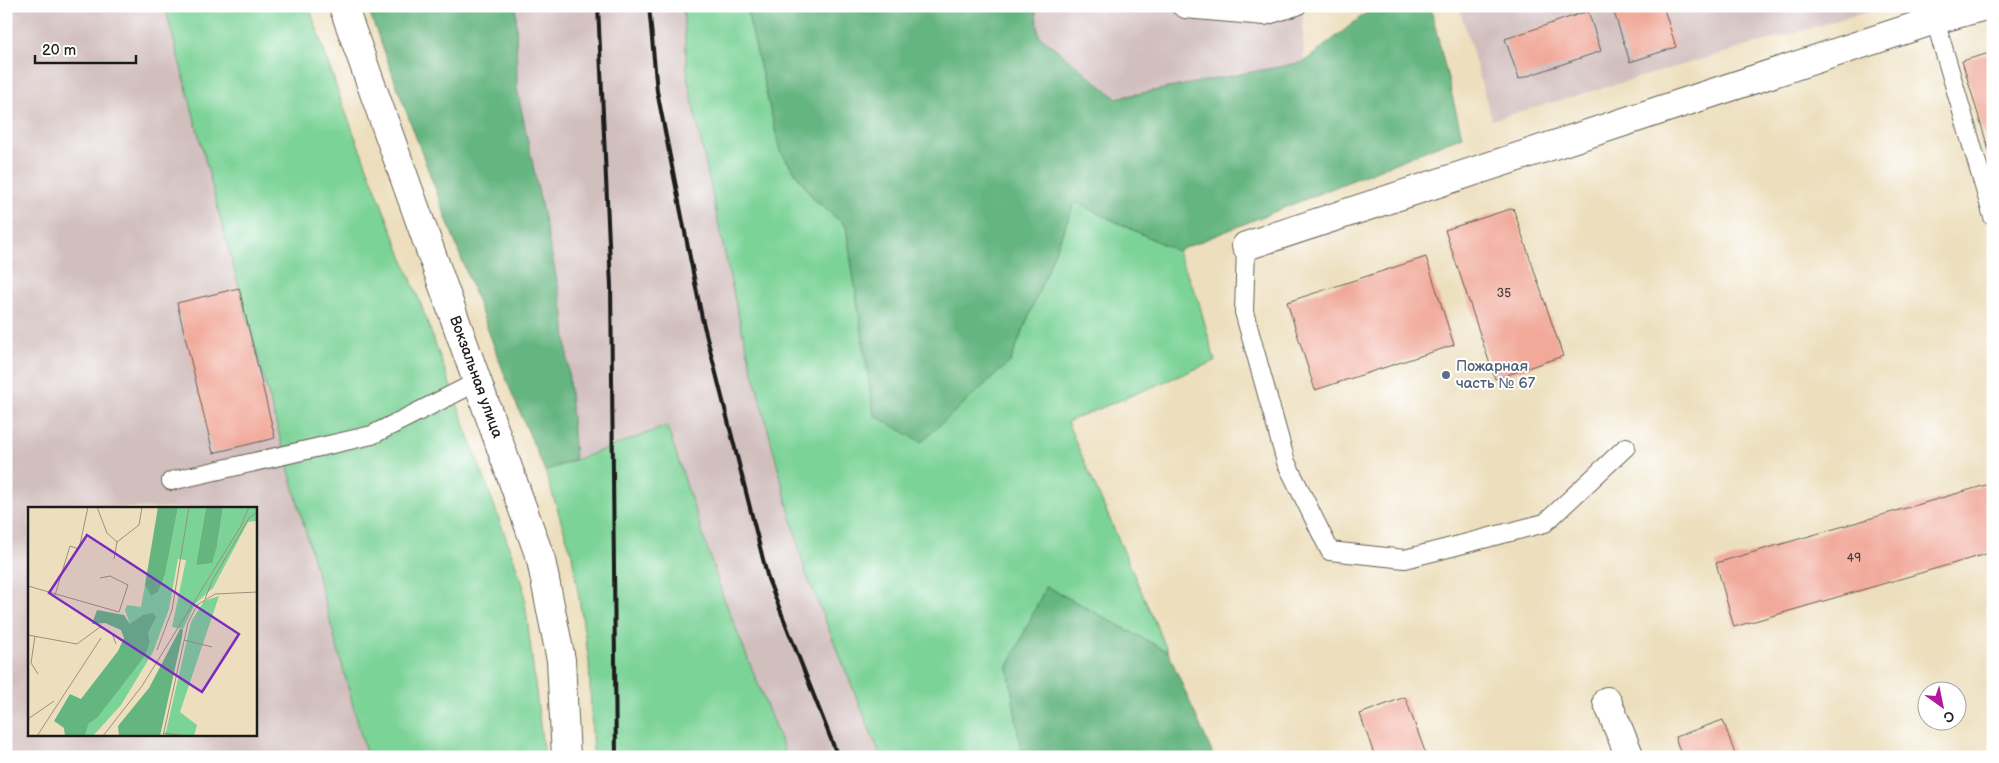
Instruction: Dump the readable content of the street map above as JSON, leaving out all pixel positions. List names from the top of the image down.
{
  "streets": {
    "street": ["Вокзальная улица"]
  },
  "places": ["Пожарная часть № 67"],
  "house_numbers": ["35", "49"],
  "scale_bar": "20 m",
  "north": "bottom right"
}
